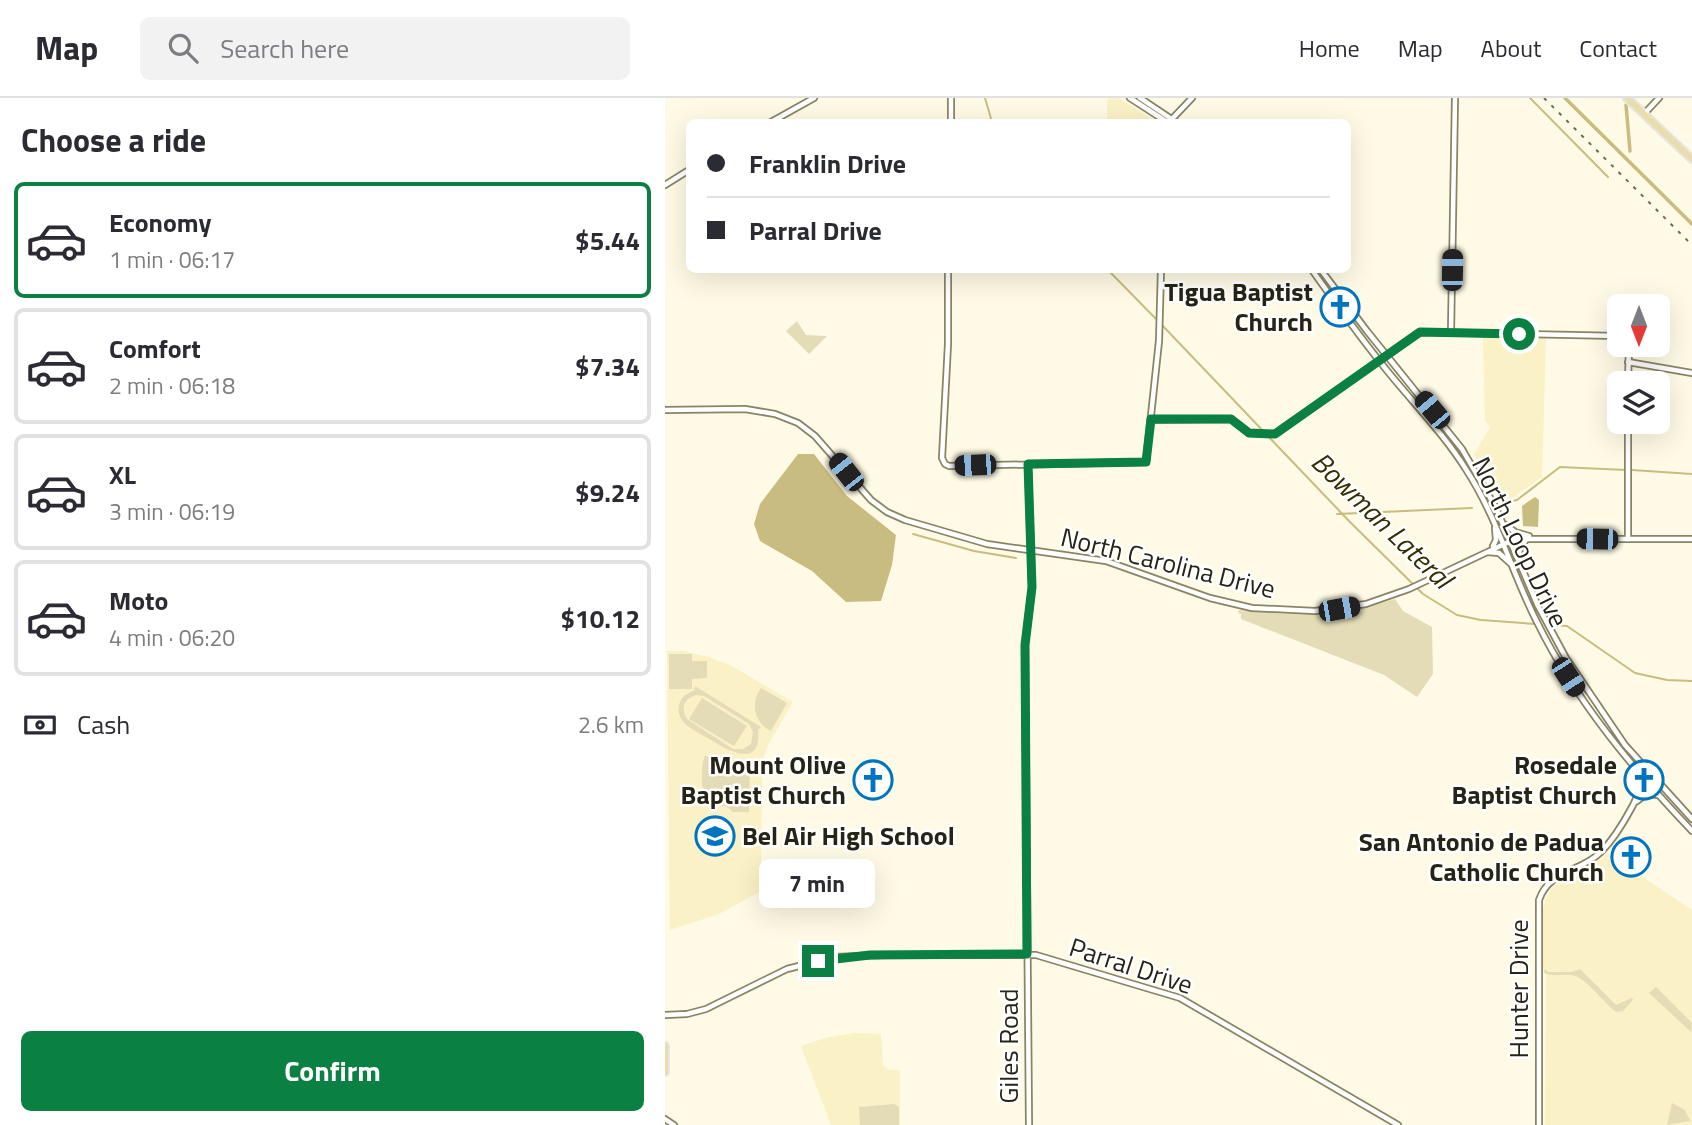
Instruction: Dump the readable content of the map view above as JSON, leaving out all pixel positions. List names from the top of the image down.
{
  "streets": {
    "street": [
      "North Loop Drive",
      "North Carolina Drive",
      "Parral Drive",
      "Hunter Drive",
      "Giles Road"
    ]
  },
  "crossings": [
    ["North Loop Drive", "North Carolina Drive"],
    ["North Loop Drive", "Hunter Drive"],
    ["North Carolina Drive", "Giles Road"],
    ["Parral Drive", "Giles Road"]
  ],
  "water": ["Bowman Lateral"],
  "places": {
    "church": [
      "Tigua Baptist Church",
      "Mount Olive Baptist Church",
      "Rosedale Baptist Church",
      "San Antonio de Padua Catholic Church"
    ],
    "school or university": ["Bel Air High School"]
  },
  "north": "bottom",
  "page": {
    "header": "Map",
    "search": "Search here",
    "nav": [
      "Home",
      "Map",
      "About",
      "Contact"
    ],
    "heading": "Choose a ride",
    "banner": ["Franklin Drive", "Parral Drive"],
    "list": [
      {
        "name": "Economy",
        "note": "1 min · 06:17",
        "value": "$5.44"
      },
      {
        "name": "Comfort",
        "note": "2 min · 06:18",
        "value": "$7.34"
      },
      {
        "name": "XL",
        "note": "3 min · 06:19",
        "value": "$9.24"
      },
      {
        "name": "Moto",
        "note": "4 min · 06:20",
        "value": "$10.12"
      }
    ],
    "pay": ["Cash", "2.6 km"],
    "bubble": "7 min",
    "buttons": "Confirm"
  }
}
